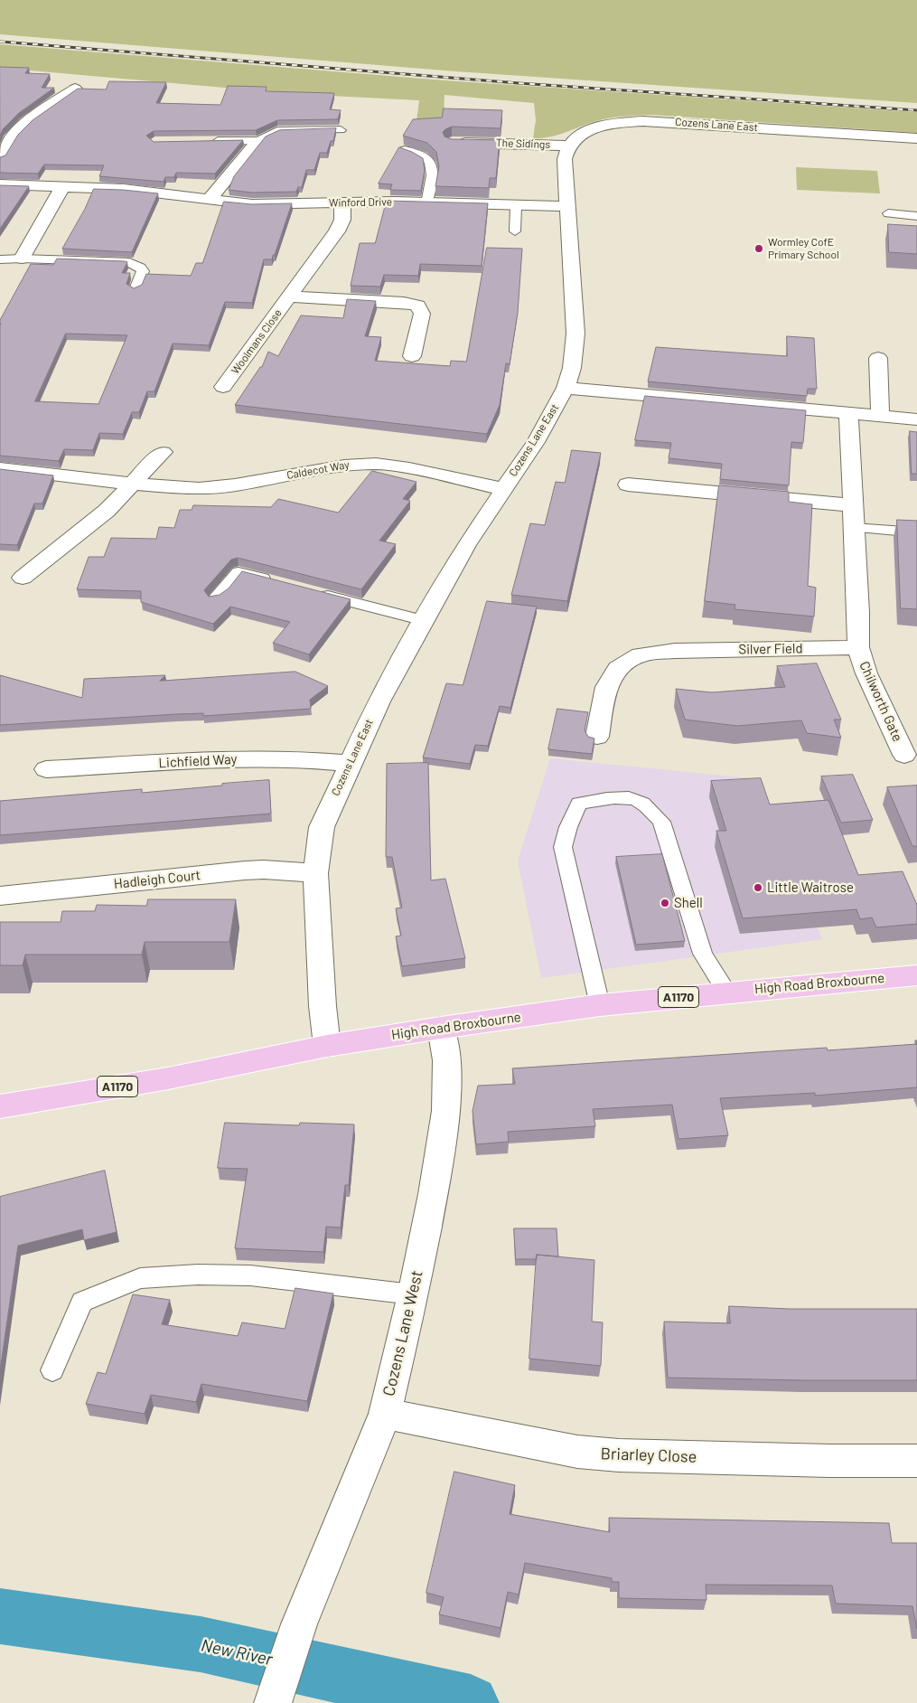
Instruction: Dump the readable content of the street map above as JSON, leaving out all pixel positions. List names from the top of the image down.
{
  "streets": {
    "main road": ["High Road Broxbourne", "A1170"],
    "street": [
      "Cozens Lane East",
      "The Sidings",
      "Winford Drive",
      "Woolmans Close",
      "Caldecot Way",
      "Silver Field",
      "Chilworth Gate",
      "Lichfield Way",
      "Hadleigh Court",
      "Cozens Lane West",
      "Briarley Close"
    ]
  },
  "crossings": [
    ["Cozens Lane East", "The Sidings"],
    ["Cozens Lane East", "Winford Drive"],
    ["Cozens Lane East", "Caldecot Way"],
    ["Cozens Lane East", "Lichfield Way"],
    ["Cozens Lane East", "Hadleigh Court"],
    ["Cozens Lane East", "High Road Broxbourne"],
    ["Winford Drive", "Woolmans Close"],
    ["Silver Field", "Chilworth Gate"],
    ["High Road Broxbourne", "Cozens Lane West"],
    ["Cozens Lane West", "Briarley Close"]
  ],
  "water": ["New River"],
  "places": ["Wormley CofE Primary School", "Little Waitrose", "Shell"]
}
